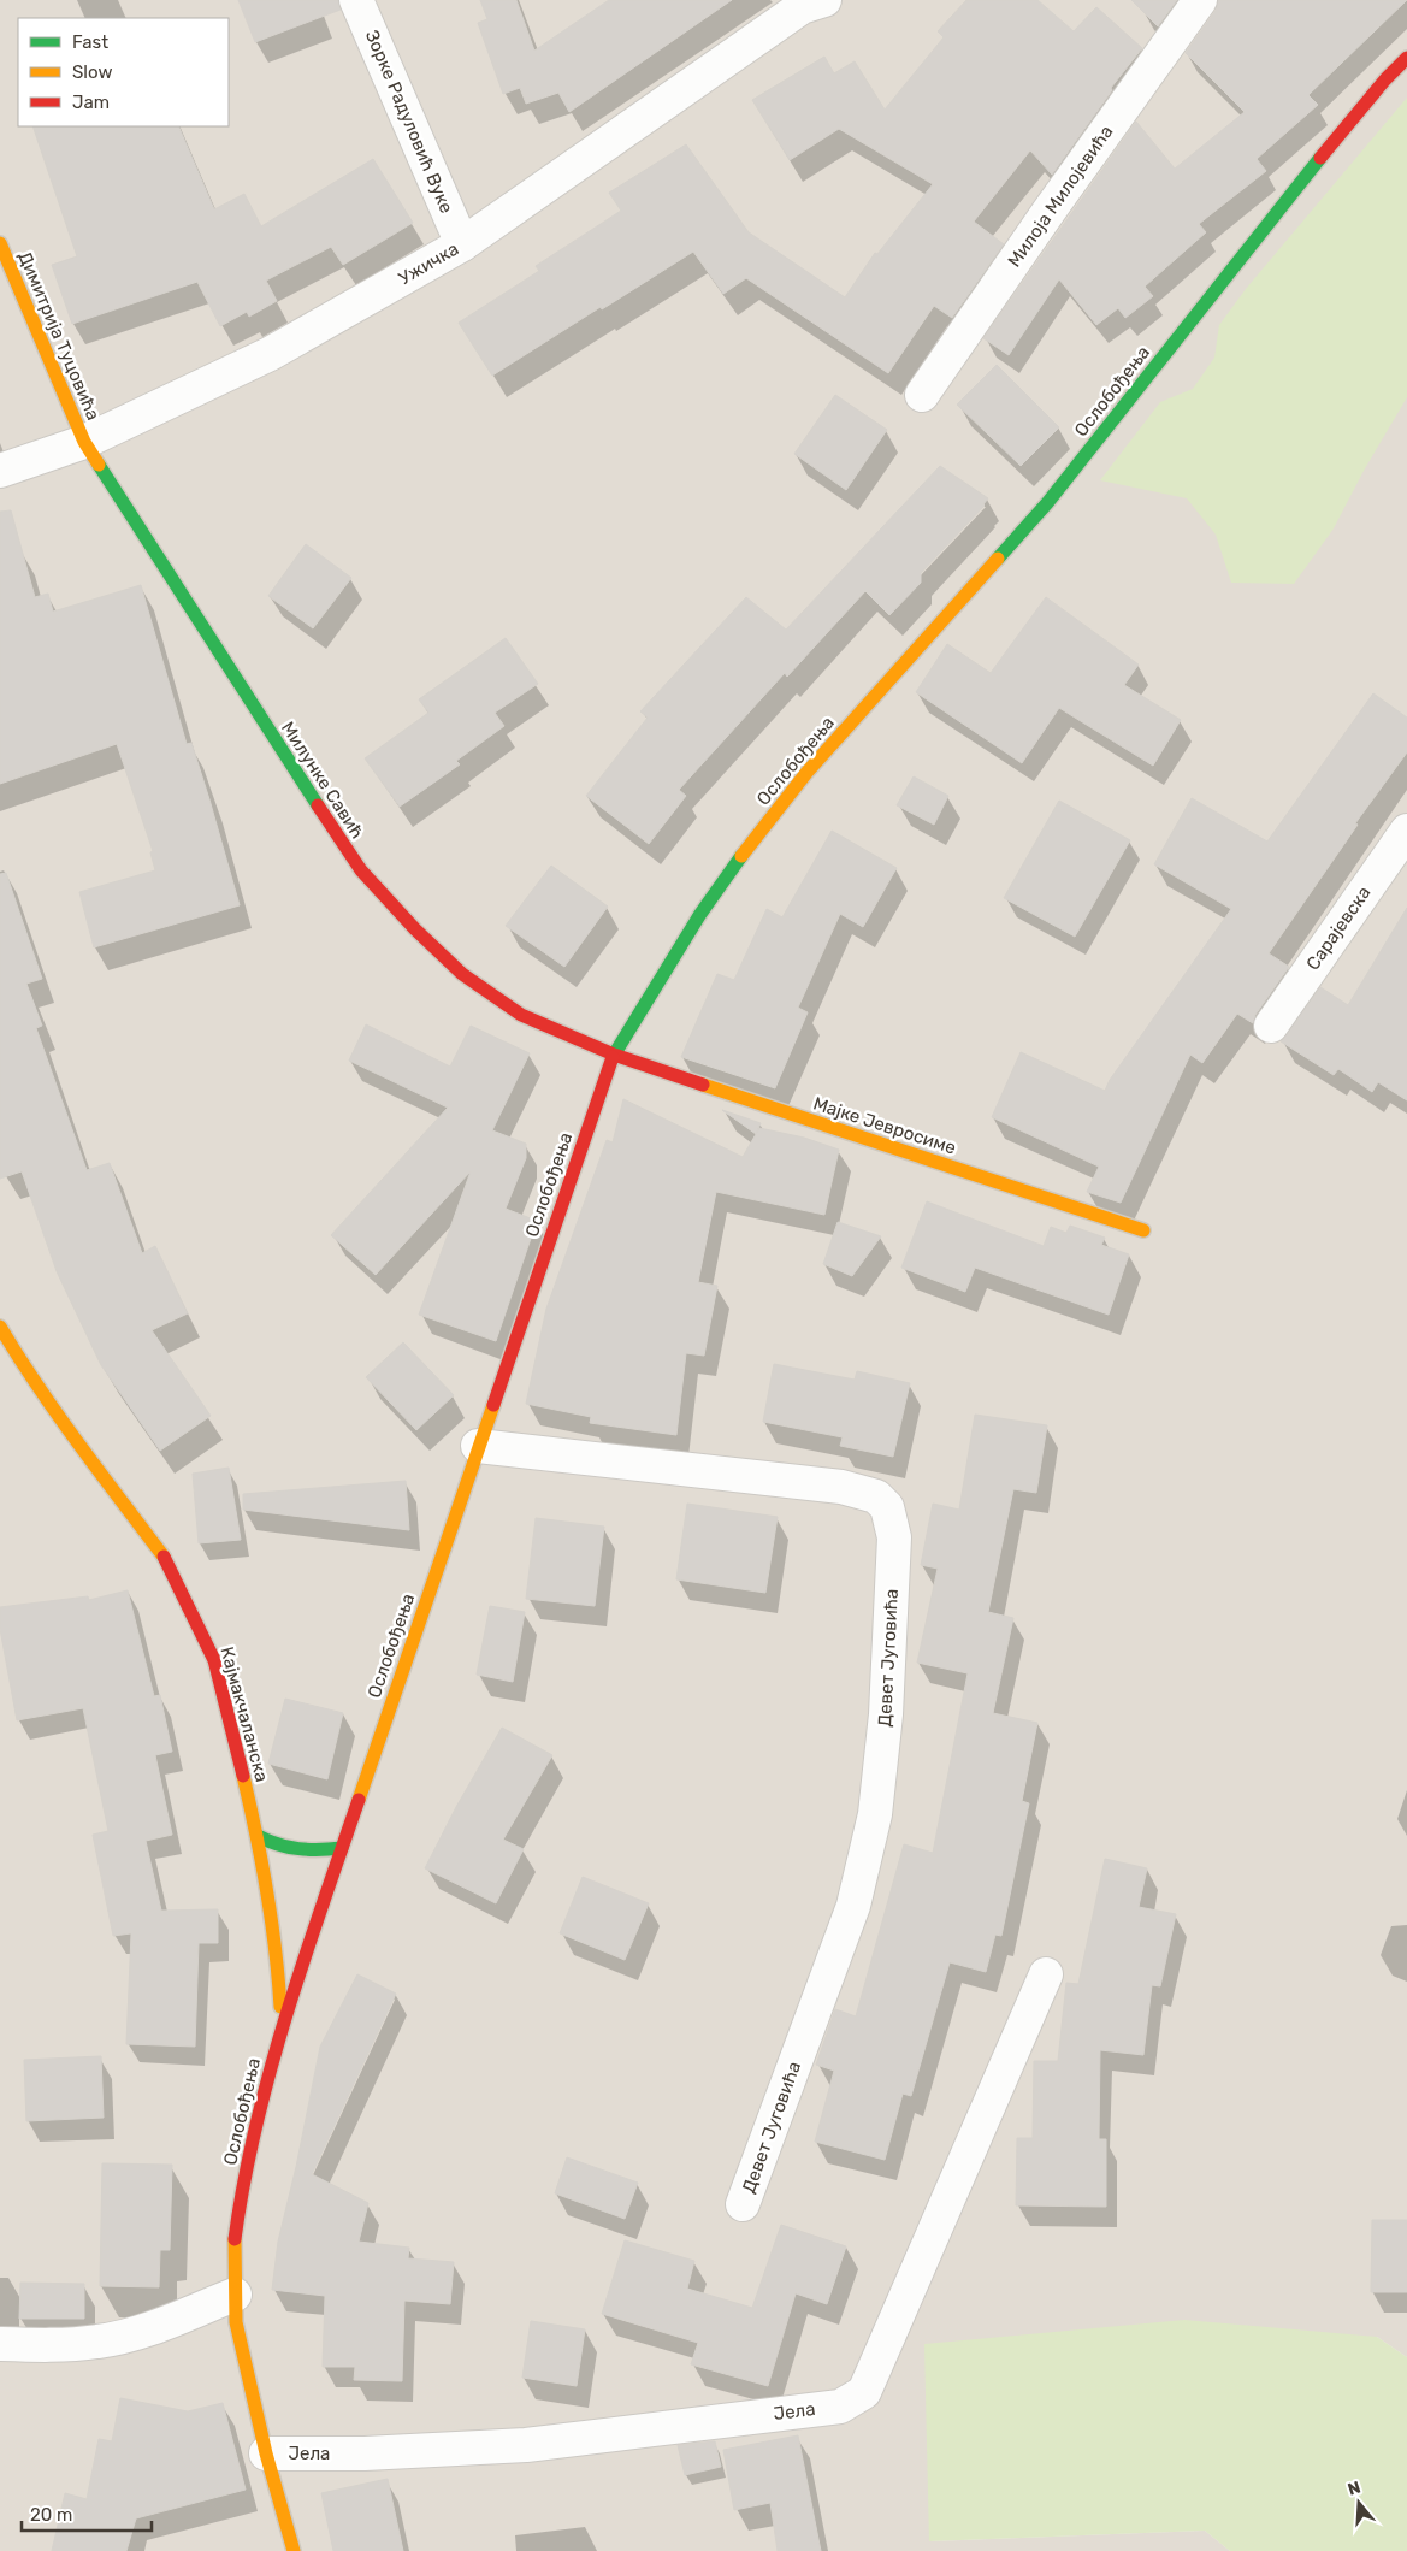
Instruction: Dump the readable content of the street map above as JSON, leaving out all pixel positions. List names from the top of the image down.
{
  "streets": {
    "street": [
      "Зорке Радуловић Вуке",
      "Милоја Милојевића",
      "Ужичка",
      "Димитрија Туцовића",
      "Ослобођења",
      "Милунке Савић",
      "Сарајевска",
      "Мајке Јевросиме",
      "Девет Југовића",
      "Кајмакчаланска",
      "Јела"
    ]
  },
  "crossings": [
    ["Зорке Радуловић Вуке", "Ужичка"],
    ["Ужичка", "Димитрија Туцовића"],
    ["Ужичка", "Милунке Савић"],
    ["Димитрија Туцовића", "Милунке Савић"],
    ["Ослобођења", "Милунке Савић"],
    ["Ослобођења", "Мајке Јевросиме"],
    ["Ослобођења", "Девет Југовића"],
    ["Ослобођења", "Кајмакчаланска"],
    ["Ослобођења", "Јела"],
    ["Милунке Савић", "Мајке Јевросиме"]
  ],
  "legend": ["Fast", "Slow", "Jam"],
  "scale_bar": "20 m",
  "north": "top"
}
